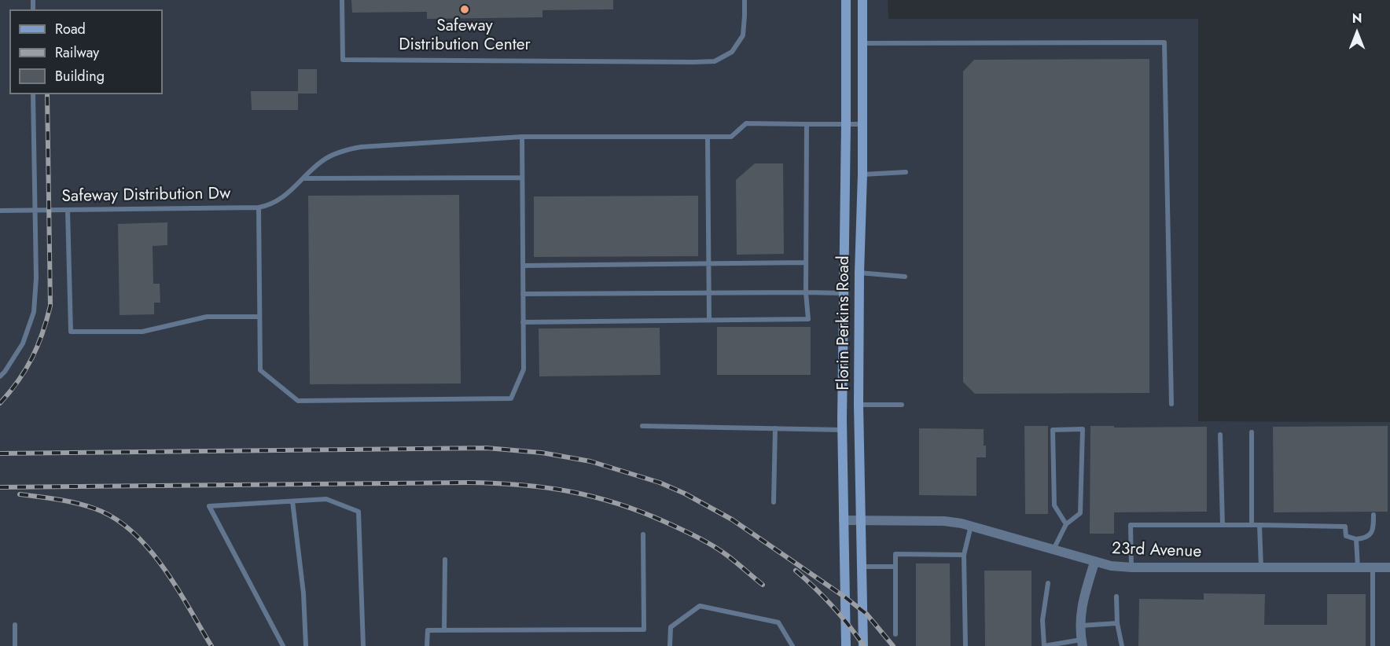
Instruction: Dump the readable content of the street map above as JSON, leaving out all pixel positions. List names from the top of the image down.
{
  "streets": {
    "main road": ["Florin Perkins Road"],
    "street": ["23rd Avenue"],
    "lane": ["Safeway Distribution Dw"]
  },
  "crossings": [
    ["Florin Perkins Road", "23rd Avenue"]
  ],
  "places": ["Safeway Distribution Center"],
  "legend": ["Road", "Railway", "Building"],
  "north": "top"
}
